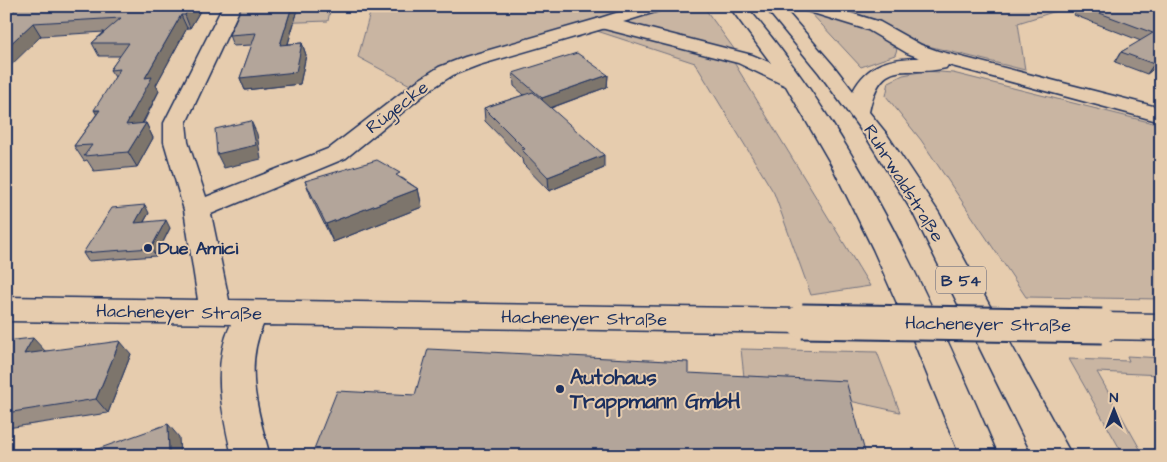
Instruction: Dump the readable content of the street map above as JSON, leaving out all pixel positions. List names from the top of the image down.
{
  "streets": {
    "main road": [
      "Rügecke",
      "Ruhrwaldstraße",
      "B 54",
      "Hacheneyer Straße"
    ]
  },
  "places": ["Due Amici", "Autohaus Trappmann GmbH"],
  "north": "top"
}
